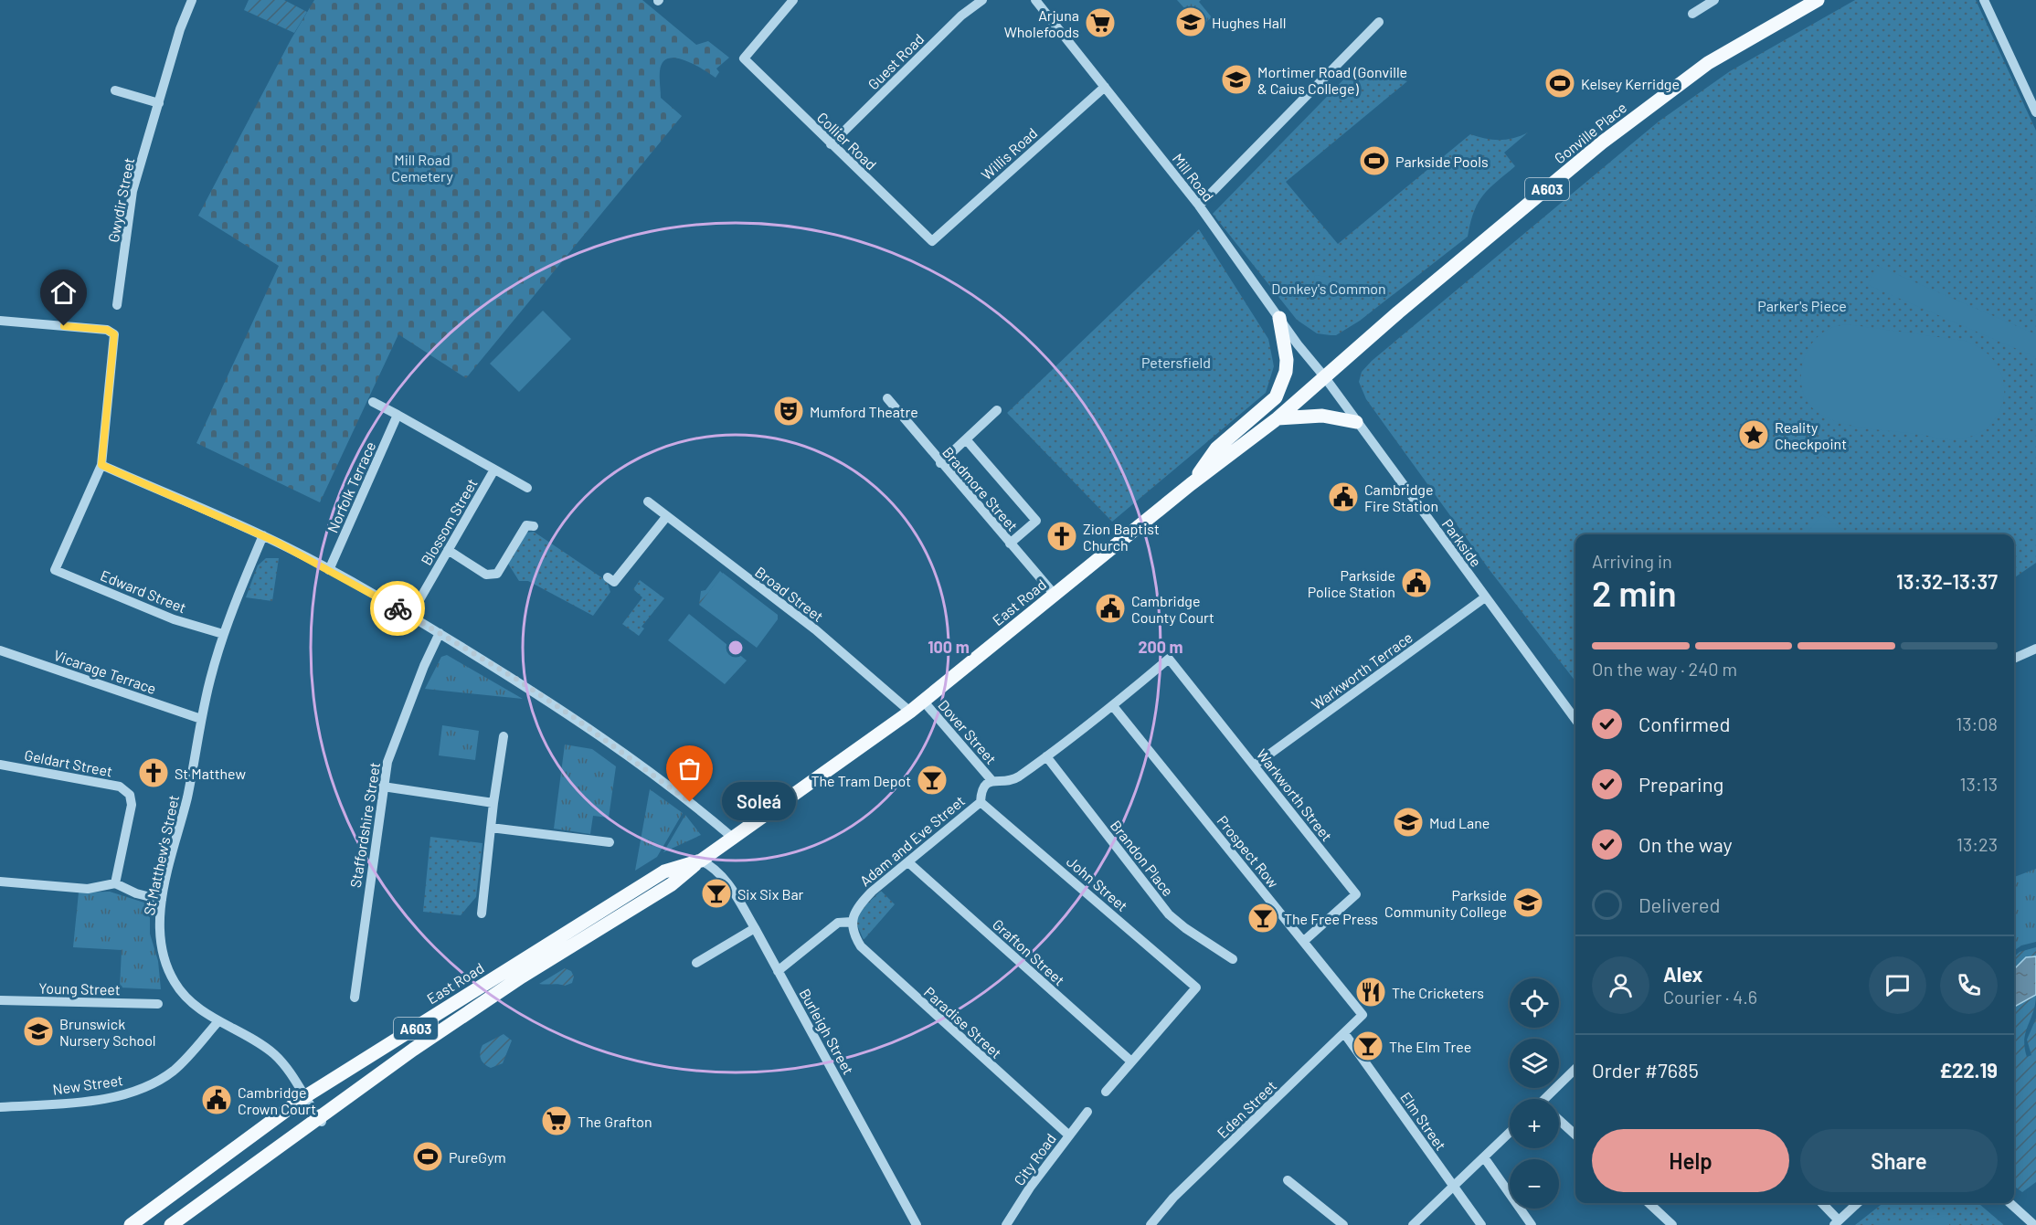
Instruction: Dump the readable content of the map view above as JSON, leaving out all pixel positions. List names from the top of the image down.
{
  "streets": {
    "main road": ["Gonville Place", "A603", "East Road"],
    "street": [
      "Guest Road",
      "Collier Road",
      "Willis Road",
      "Mill Road",
      "Gwydir Street",
      "Norfolk Terrace",
      "Bradmore Street",
      "Blossom Street",
      "Parkside",
      "Edward Street",
      "Broad Street",
      "Warkworth Terrace",
      "Vicarage Terrace",
      "Dover Street",
      "Geldart Street",
      "Warkworth Street",
      "Staffordshire Street",
      "Adam and Eve Street",
      "Prospect Row",
      "St Matthew's Street",
      "Brandon Place",
      "John Street",
      "Grafton Street",
      "Young Street",
      "Paradise Street",
      "Burleigh Street",
      "New Street",
      "Eden Street",
      "Elm Street",
      "City Road"
    ]
  },
  "crossings": [
    ["Guest Road", "Collier Road"],
    ["Gonville Place", "Mill Road"],
    ["Gonville Place", "Parkside"],
    ["Gonville Place", "East Road"],
    ["Collier Road", "Willis Road"],
    ["Willis Road", "Mill Road"],
    ["Mill Road", "Parkside"],
    ["Mill Road", "East Road"],
    ["Bradmore Street", "East Road"],
    ["Parkside", "East Road"],
    ["Parkside", "Warkworth Terrace"],
    ["Edward Street", "St Matthew's Street"],
    ["Broad Street", "East Road"],
    ["East Road", "Dover Street"],
    ["East Road", "St Matthew's Street"],
    ["East Road", "Burleigh Street"],
    ["Warkworth Terrace", "Warkworth Street"],
    ["Vicarage Terrace", "St Matthew's Street"],
    ["Dover Street", "Adam and Eve Street"],
    ["Warkworth Street", "Prospect Row"],
    ["Adam and Eve Street", "John Street"],
    ["Adam and Eve Street", "Grafton Street"],
    ["Adam and Eve Street", "Paradise Street"],
    ["Prospect Row", "Eden Street"],
    ["St Matthew's Street", "New Street"],
    ["John Street", "Grafton Street"],
    ["Paradise Street", "City Road"],
    ["Eden Street", "Elm Street"]
  ],
  "parks": [
    "Mill Road Cemetery",
    "Donkey's Common",
    "Parker's Piece",
    "Petersfield"
  ],
  "places": {
    "school or university": [
      "Hughes Hall",
      "Mortimer Road (Gonville & Caius College)",
      "Mud Lane",
      "Parkside Community College",
      "Brunswick Nursery School"
    ],
    "supermarket": ["Arjuna Wholefoods", "The Grafton"],
    "sports": ["Kelsey Kerridge", "Parkside Pools", "PureGym"],
    "theatre": ["Mumford Theatre"],
    "place": ["Reality Checkpoint"],
    "public building": [
      "Cambridge Fire Station",
      "Parkside Police Station",
      "Cambridge County Court",
      "Cambridge Crown Court"
    ],
    "church": ["Zion Baptist Church", "St Matthew"],
    "bar": [
      "The Tram Depot",
      "Six Six Bar",
      "The Free Press",
      "The Elm Tree"
    ],
    "other": ["Soleá"],
    "restaurant": ["The Cricketers"]
  },
  "page": {
    "heading": ["2 min", "Arriving in", "13:32–13:37"],
    "panel": [
      "Alex",
      "Courier · 4.6",
      "Order #7685",
      "£22.19"
    ],
    "bar": "On the way · 240 m",
    "list": [
      ["Confirmed", "13:08"],
      ["Preparing", "13:13"],
      ["On the way", "13:23"],
      "Delivered"
    ],
    "bubble": "Soleá",
    "map_buttons": ["+", "−"],
    "buttons": ["Help", "Share"]
  },
  "rings": ["100 m", "200 m"]
}
